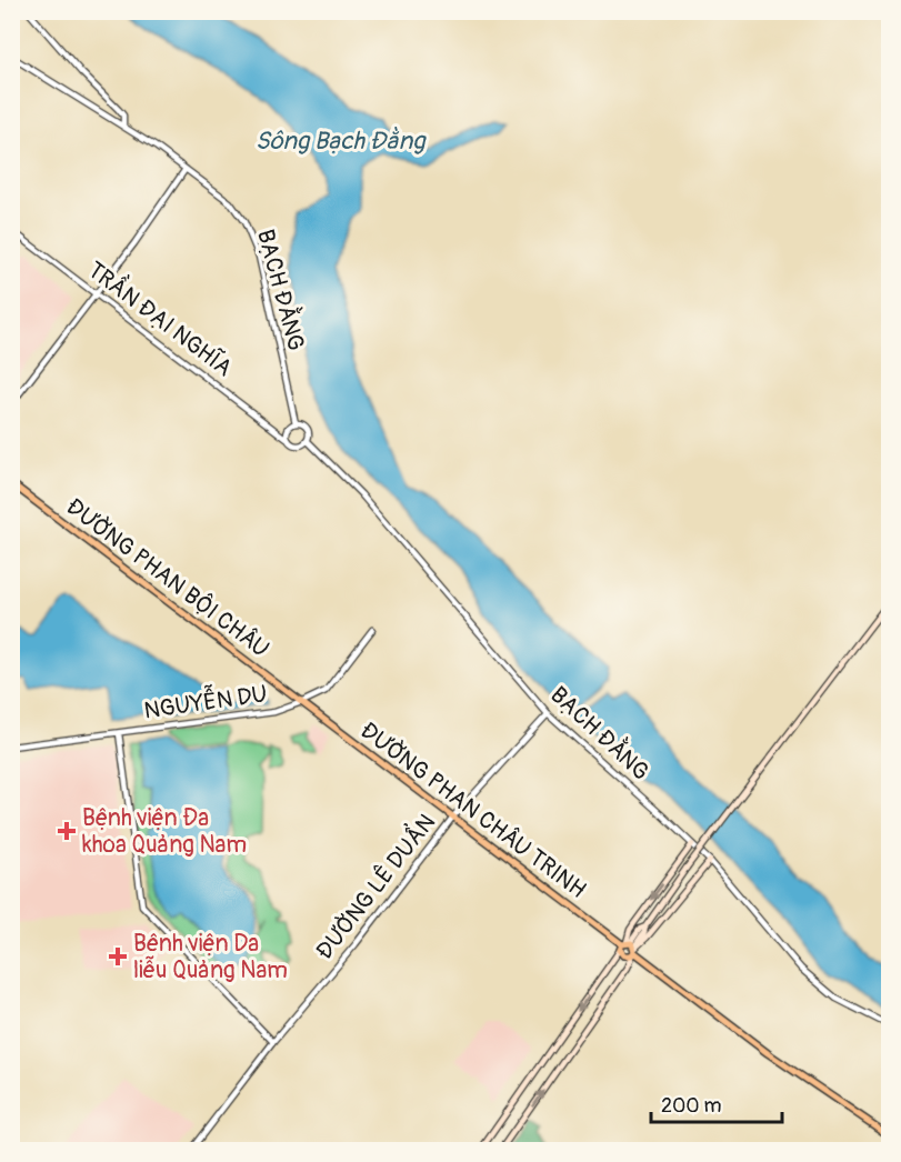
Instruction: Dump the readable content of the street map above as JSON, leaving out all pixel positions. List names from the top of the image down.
{
  "streets": {
    "main road": ["ĐƯỜNG PHAN BỘI CHÂU", "ĐƯỜNG PHAN CHÂU TRINH"],
    "street": [
      "BẠCH ĐẰNG",
      "TRẦN ĐẠI NGHĨA",
      "NGUYỄN DU",
      "ĐƯỜNG LÊ DUẨN"
    ]
  },
  "crossings": [
    ["BẠCH ĐẰNG", "TRẦN ĐẠI NGHĨA"],
    ["BẠCH ĐẰNG", "ĐƯỜNG LÊ DUẨN"],
    ["ĐƯỜNG PHAN BỘI CHÂU", "NGUYỄN DU"],
    ["ĐƯỜNG PHAN BỘI CHÂU", "ĐƯỜNG PHAN CHÂU TRINH"],
    ["NGUYỄN DU", "ĐƯỜNG PHAN CHÂU TRINH"],
    ["ĐƯỜNG PHAN CHÂU TRINH", "ĐƯỜNG LÊ DUẨN"]
  ],
  "water": ["Sông Bạch Đằng"],
  "places": {
    "health": ["Bệnh viện Đa khoa Quảng Nam", "Bệnh viện Da liễu Quảng Nam"]
  },
  "scale_bar": "200 m"
}
